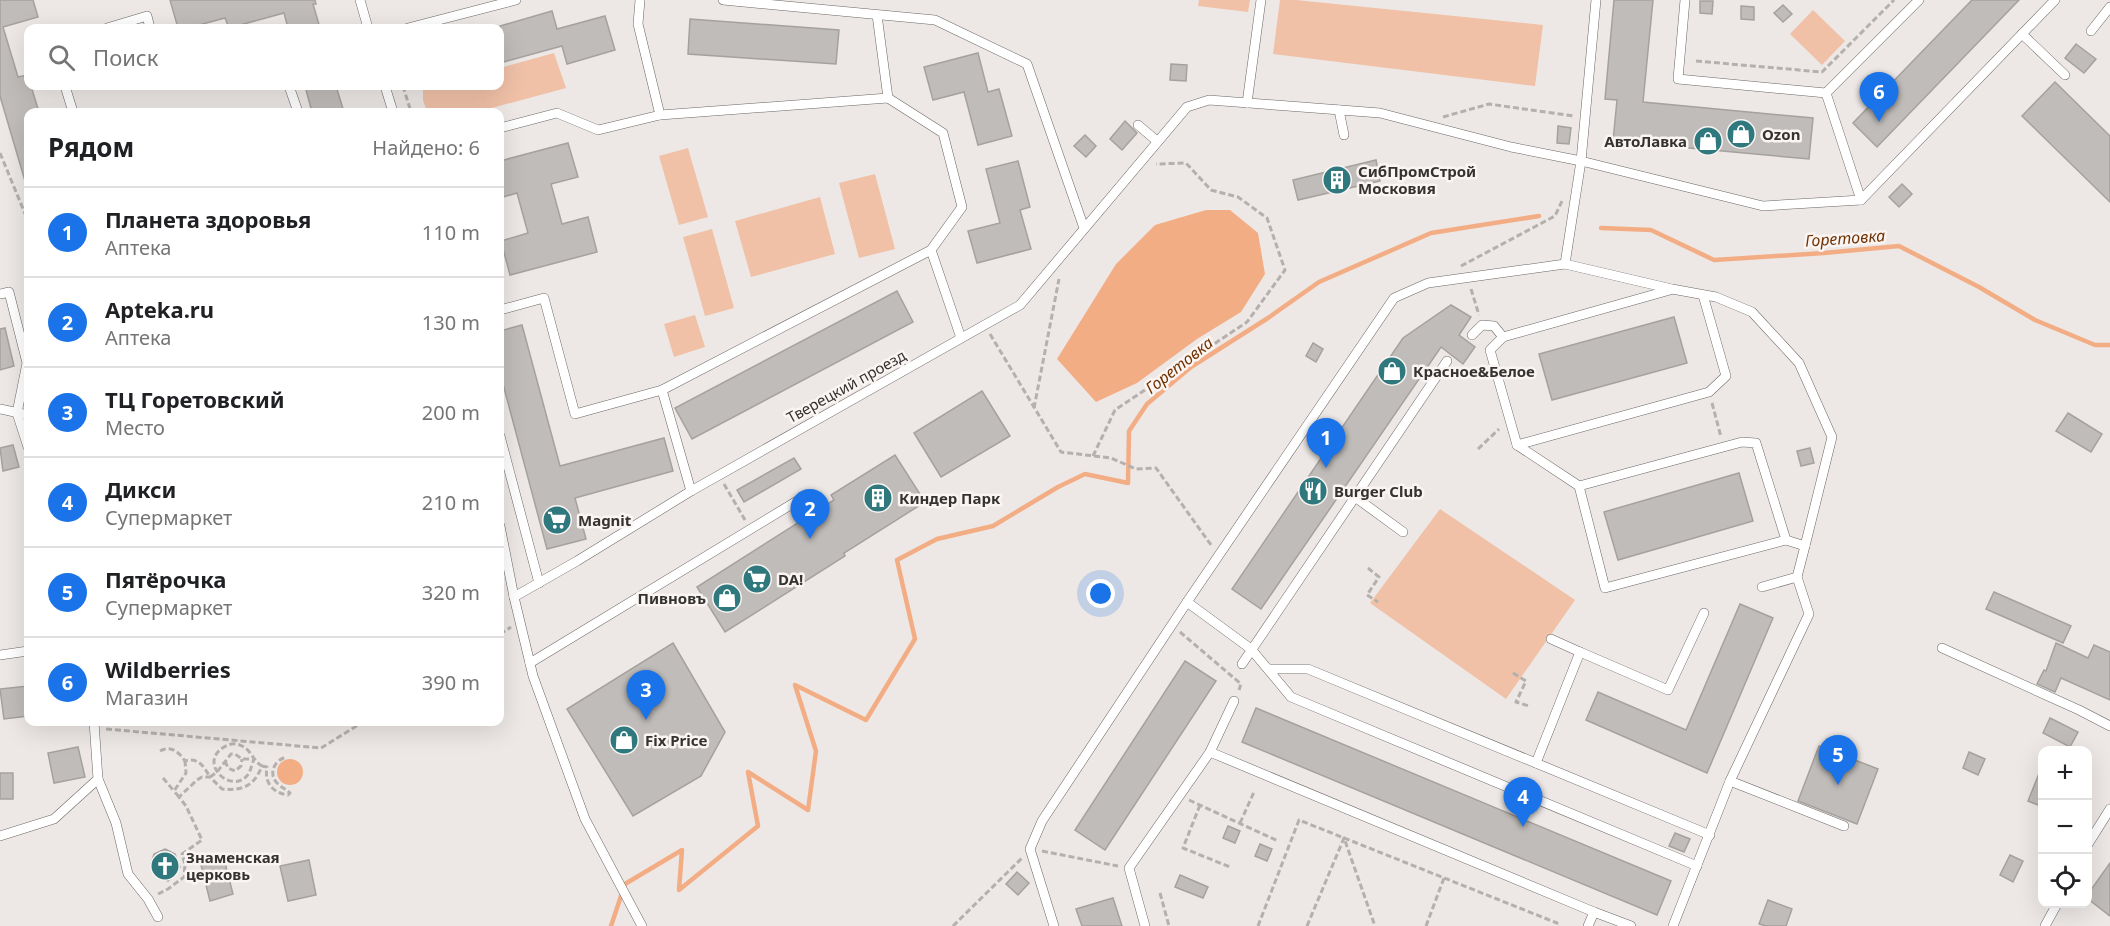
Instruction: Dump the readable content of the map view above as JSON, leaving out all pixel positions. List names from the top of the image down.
{
  "streets": {
    "lane": ["Тверецкий проезд"]
  },
  "water": ["Горетовка"],
  "places": {
    "shop": [
      "Ozon",
      "АвтоЛавка",
      "Красное&Белое",
      "Пивновъ",
      "Fix Price"
    ],
    "building": ["СибПромСтрой Московия", "Киндер Парк"],
    "restaurant": ["Burger Club"],
    "supermarket": ["Magnit", "DA!"],
    "church": ["Знаменская церковь"]
  },
  "page": {
    "search": "Поиск",
    "pins": [
      "6",
      "1",
      "2",
      "3",
      "5",
      "4"
    ],
    "heading": ["Рядом", "Найдено: 6"],
    "list": [
      {
        "mark": "1",
        "name": "Планета здоровья",
        "note": "Аптека",
        "value": "110 m"
      },
      {
        "mark": "2",
        "name": "Apteka.ru",
        "note": "Аптека",
        "value": "130 m"
      },
      {
        "mark": "3",
        "name": "ТЦ Горетовский",
        "note": "Место",
        "value": "200 m"
      },
      {
        "mark": "4",
        "name": "Дикси",
        "note": "Супермаркет",
        "value": "210 m"
      },
      {
        "mark": "5",
        "name": "Пятёрочка",
        "note": "Супермаркет",
        "value": "320 m"
      },
      {
        "mark": "6",
        "name": "Wildberries",
        "note": "Магазин",
        "value": "390 m"
      }
    ],
    "map_buttons": ["+", "−"]
  }
}
